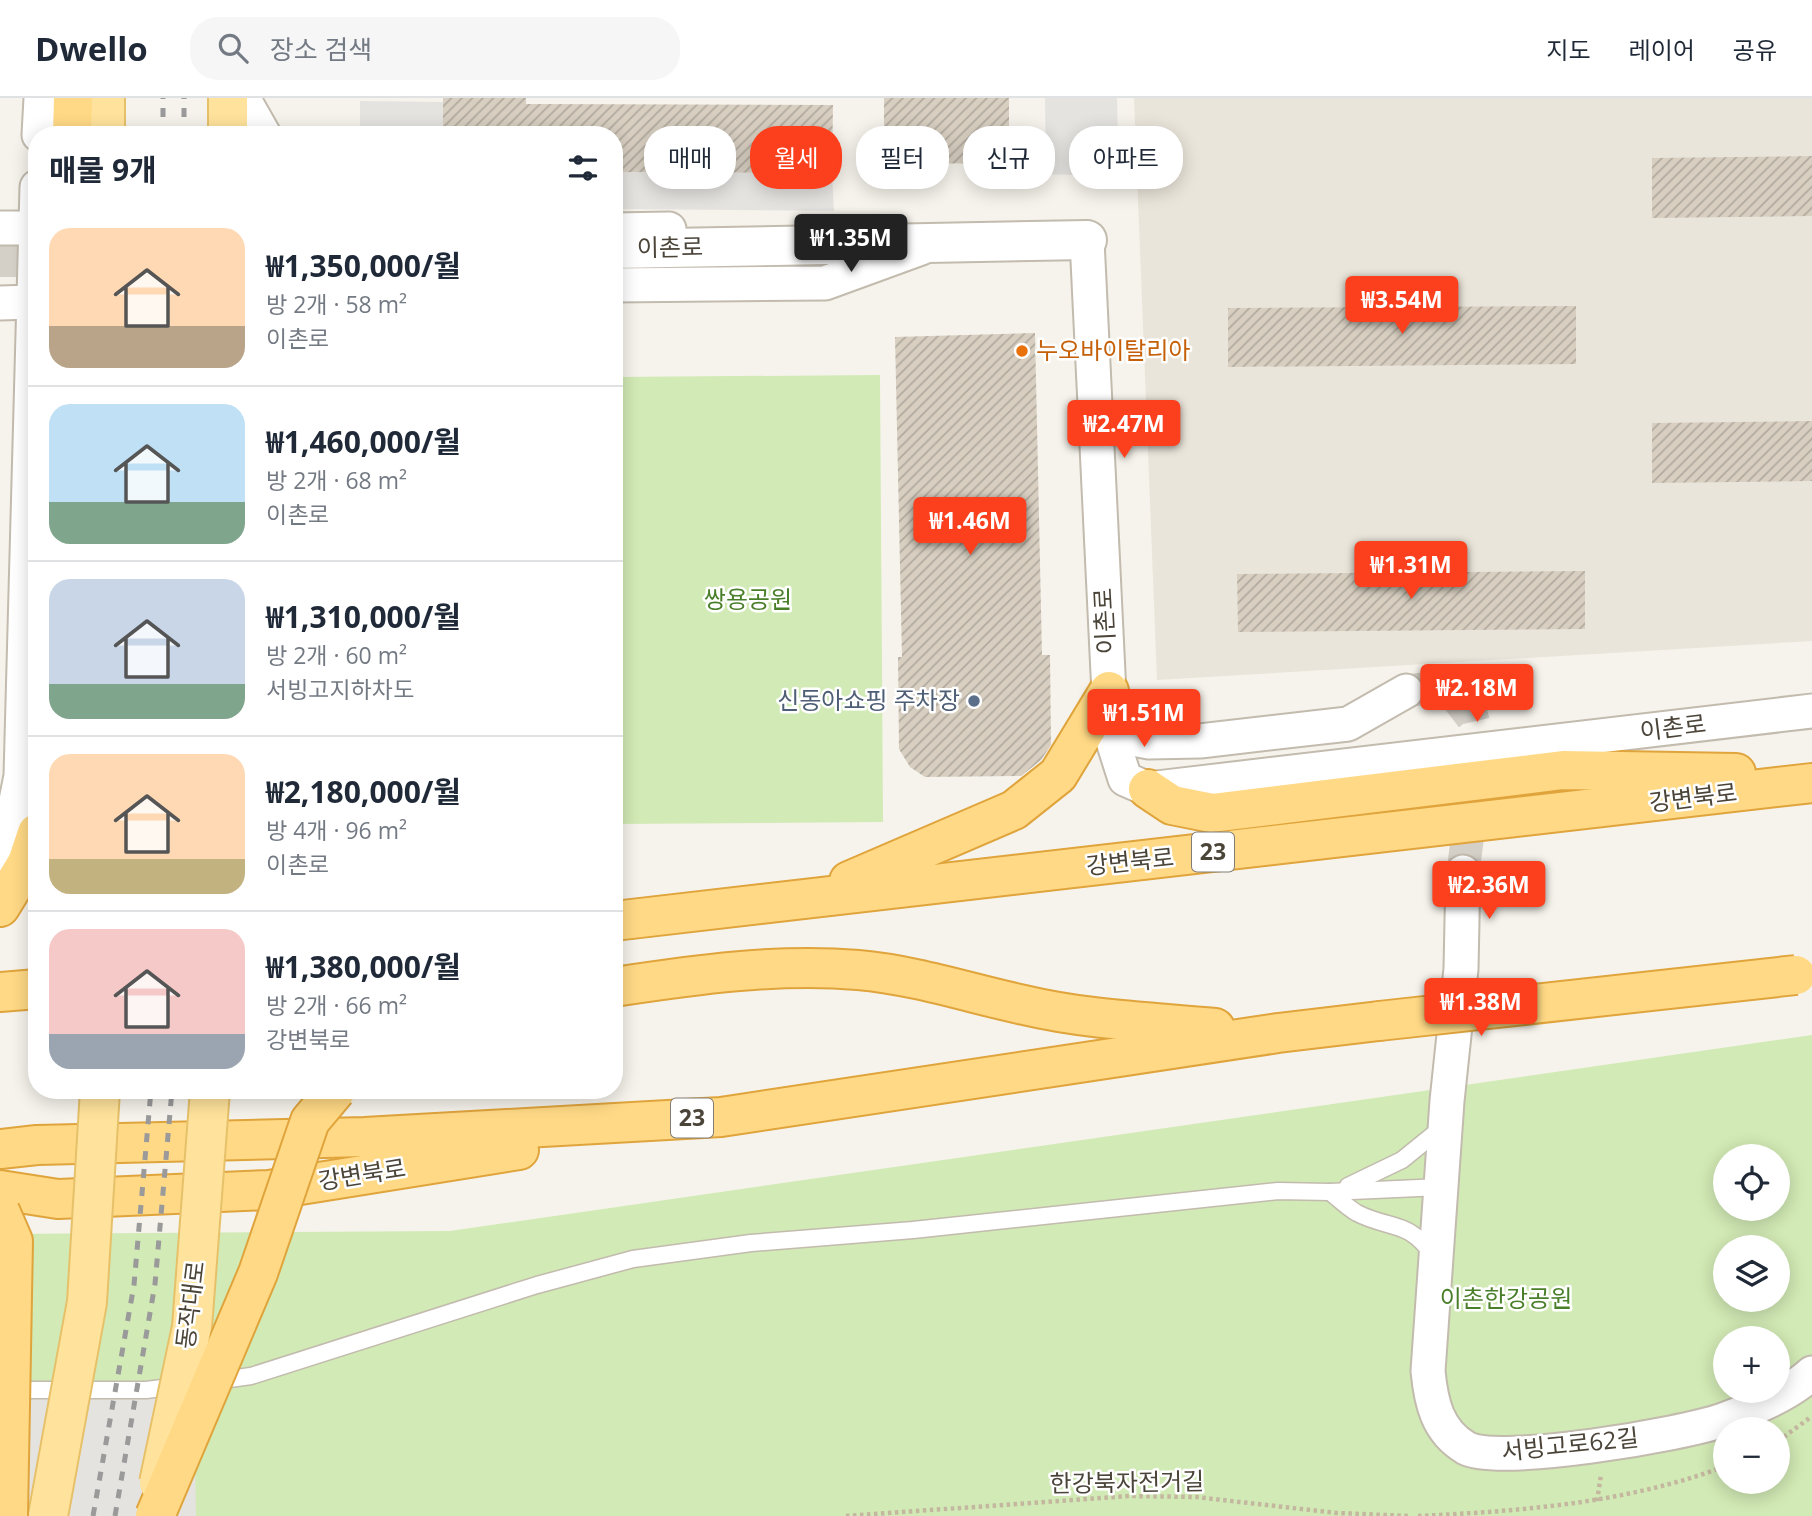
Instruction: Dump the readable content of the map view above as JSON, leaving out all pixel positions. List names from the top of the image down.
{
  "streets": {
    "highway": ["강변북로", "23"],
    "main road": ["동작대로"],
    "street": ["이촌로", "서빙고로62길"],
    "path": ["한강북자전거길"]
  },
  "parks": ["쌍용공원", "이촌한강공원"],
  "places": ["누오바이탈리아", "신동아쇼핑 주차장"],
  "page": {
    "header": "Dwello",
    "search": "장소 검색",
    "nav": ["지도", "레이어", "공유"],
    "chip": [
      "매매",
      "월세",
      "필터",
      "신규",
      "아파트"
    ],
    "heading": "매물 9개",
    "list": [
      {
        "name": "₩1,350,000/월",
        "note": "방 2개 · 58 m² · 이촌로"
      },
      {
        "name": "₩1,460,000/월",
        "note": "방 2개 · 68 m² · 이촌로"
      },
      {
        "name": "₩1,310,000/월",
        "note": "방 2개 · 60 m² · 서빙고지하차도"
      },
      {
        "name": "₩2,180,000/월",
        "note": "방 4개 · 96 m² · 이촌로"
      },
      {
        "name": "₩1,380,000/월",
        "note": "방 2개 · 66 m² · 강변북로"
      }
    ],
    "price": [
      "₩1.35M",
      "₩3.54M",
      "₩2.47M",
      "₩1.46M",
      "₩1.31M",
      "₩2.18M",
      "₩1.51M",
      "₩2.36M",
      "₩1.38M"
    ],
    "map_buttons": ["+", "−"]
  }
}
